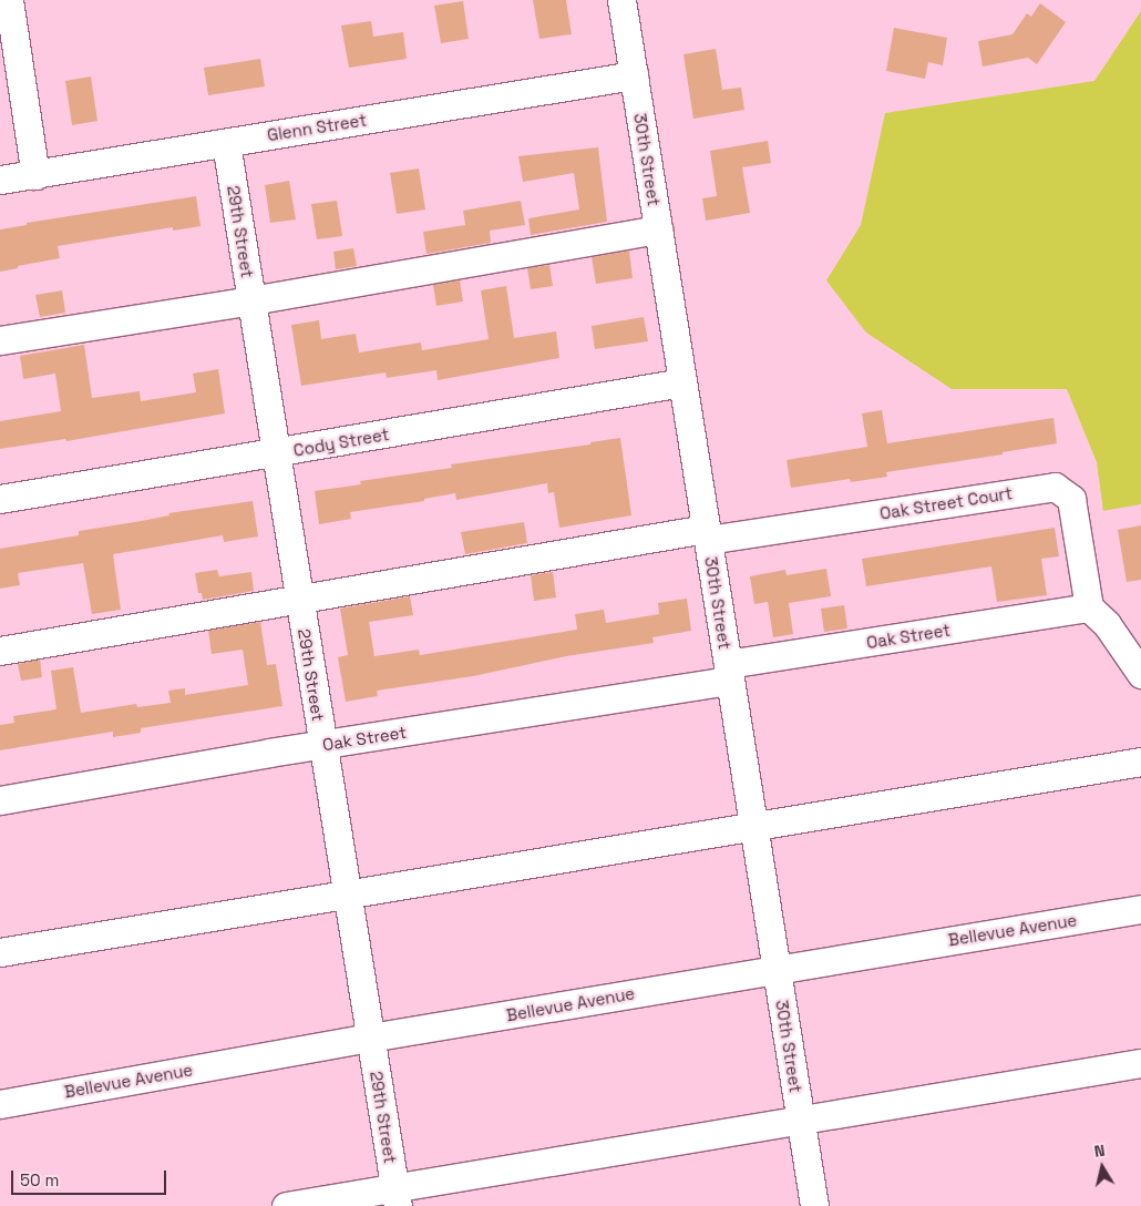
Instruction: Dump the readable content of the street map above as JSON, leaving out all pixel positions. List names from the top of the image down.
{
  "streets": {
    "street": [
      "Glenn Street",
      "30th Street",
      "29th Street",
      "Cody Street",
      "Oak Street Court",
      "Oak Street",
      "Bellevue Avenue"
    ]
  },
  "crossings": [
    ["Glenn Street", "30th Street"],
    ["Glenn Street", "29th Street"],
    ["30th Street", "Cody Street"],
    ["30th Street", "Oak Street Court"],
    ["30th Street", "Oak Street"],
    ["30th Street", "Bellevue Avenue"],
    ["29th Street", "Cody Street"],
    ["29th Street", "Oak Street Court"],
    ["29th Street", "Oak Street"],
    ["29th Street", "Bellevue Avenue"],
    ["Oak Street Court", "Oak Street"]
  ],
  "scale_bar": "50 m",
  "north": "top"
}
